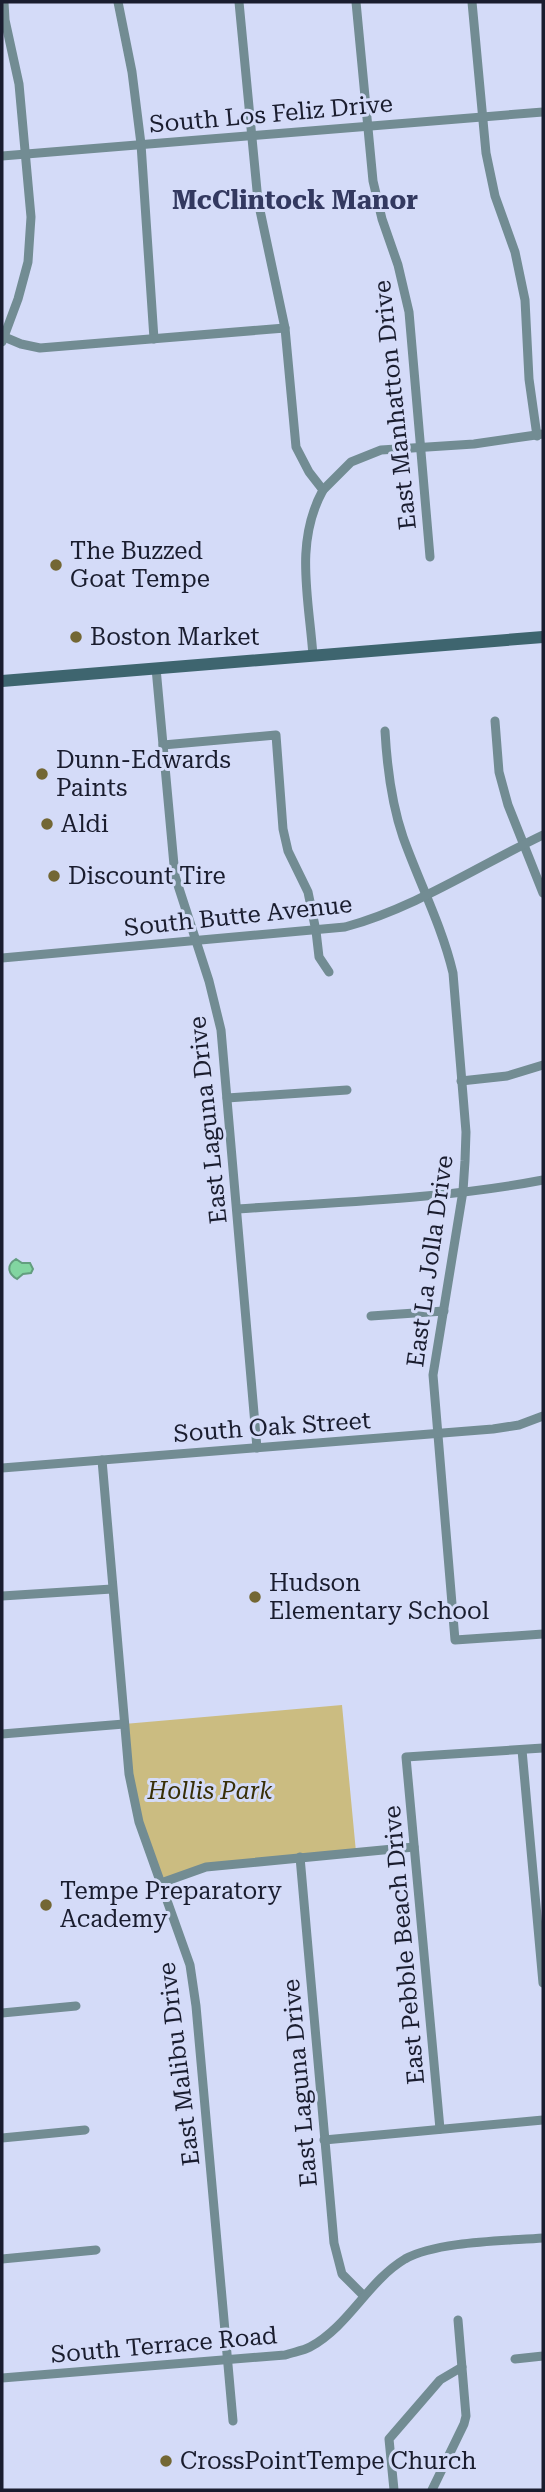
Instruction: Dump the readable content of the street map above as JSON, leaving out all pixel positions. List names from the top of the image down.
{
  "streets": {
    "street": [
      "South Los Feliz Drive",
      "East Manhatton Drive",
      "South Butte Avenue",
      "East Laguna Drive",
      "East La Jolla Drive",
      "South Oak Street",
      "East Pebble Beach Drive",
      "East Malibu Drive",
      "South Terrace Road"
    ]
  },
  "crossings": [
    ["South Los Feliz Drive", "East Manhatton Drive"],
    ["South Butte Avenue", "East Laguna Drive"],
    ["South Butte Avenue", "East La Jolla Drive"],
    ["East Laguna Drive", "South Oak Street"],
    ["East Laguna Drive", "South Terrace Road"],
    ["East La Jolla Drive", "South Oak Street"],
    ["South Oak Street", "East Malibu Drive"],
    ["East Malibu Drive", "South Terrace Road"]
  ],
  "districts": ["McClintock Manor"],
  "parks": ["Hollis Park"],
  "places": [
    "The Buzzed Goat Tempe",
    "Boston Market",
    "Dunn-Edwards Paints",
    "Aldi",
    "Discount Tire",
    "Hudson Elementary School",
    "Tempe Preparatory Academy",
    "CrossPointTempe Church"
  ]
}
